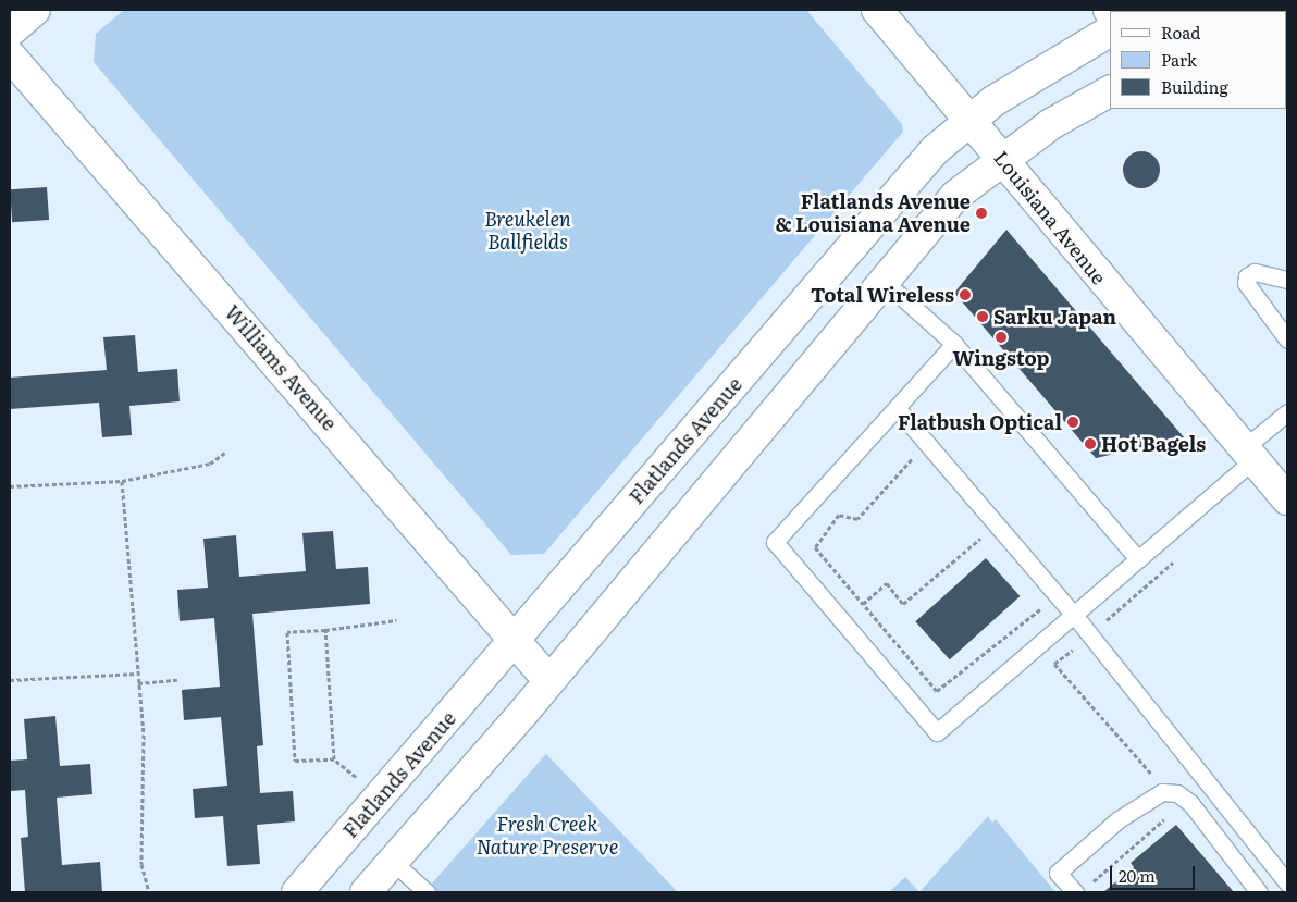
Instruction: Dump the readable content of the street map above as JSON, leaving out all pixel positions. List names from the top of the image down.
{
  "streets": {
    "main road": ["Louisiana Avenue", "Williams Avenue", "Flatlands Avenue"]
  },
  "crossings": [
    ["Louisiana Avenue", "Flatlands Avenue"],
    ["Williams Avenue", "Flatlands Avenue"]
  ],
  "parks": ["Breukelen Ballfields", "Fresh Creek Nature Preserve"],
  "places": [
    "Flatlands Avenue & Louisiana Avenue",
    "Total Wireless",
    "Sarku Japan",
    "Wingstop",
    "Flatbush Optical",
    "Hot Bagels"
  ],
  "legend": ["Road", "Park", "Building"],
  "scale_bar": "20 m"
}
